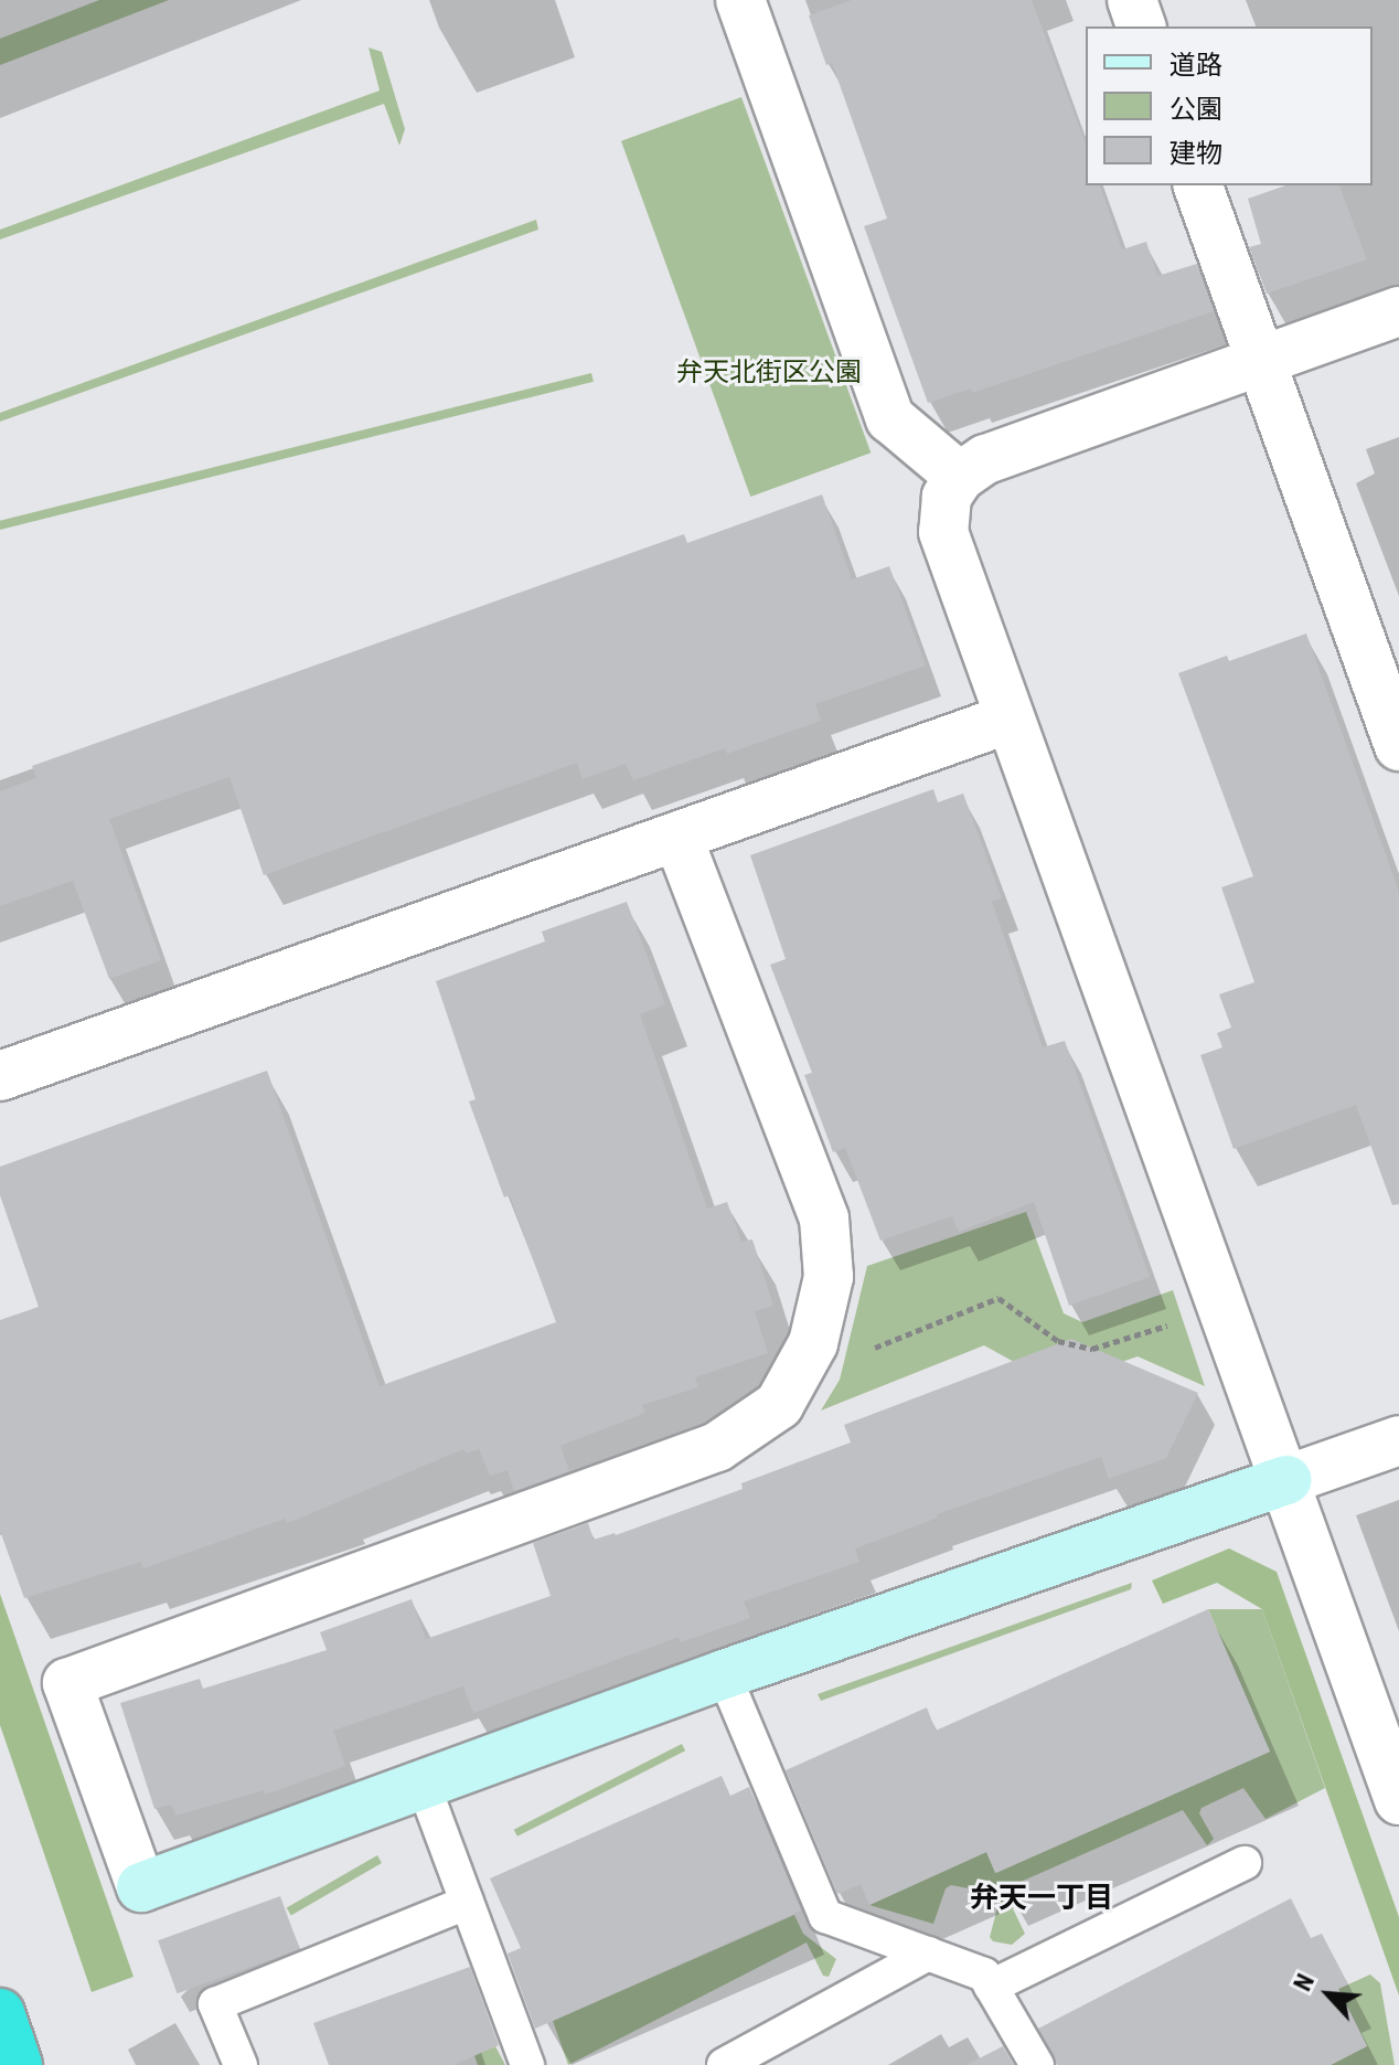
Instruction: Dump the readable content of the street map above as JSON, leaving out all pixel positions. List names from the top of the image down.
{
  "districts": ["弁天一丁目"],
  "parks": ["弁天北街区公園"],
  "legend": ["道路", "公園", "建物"],
  "north": "top left"
}
